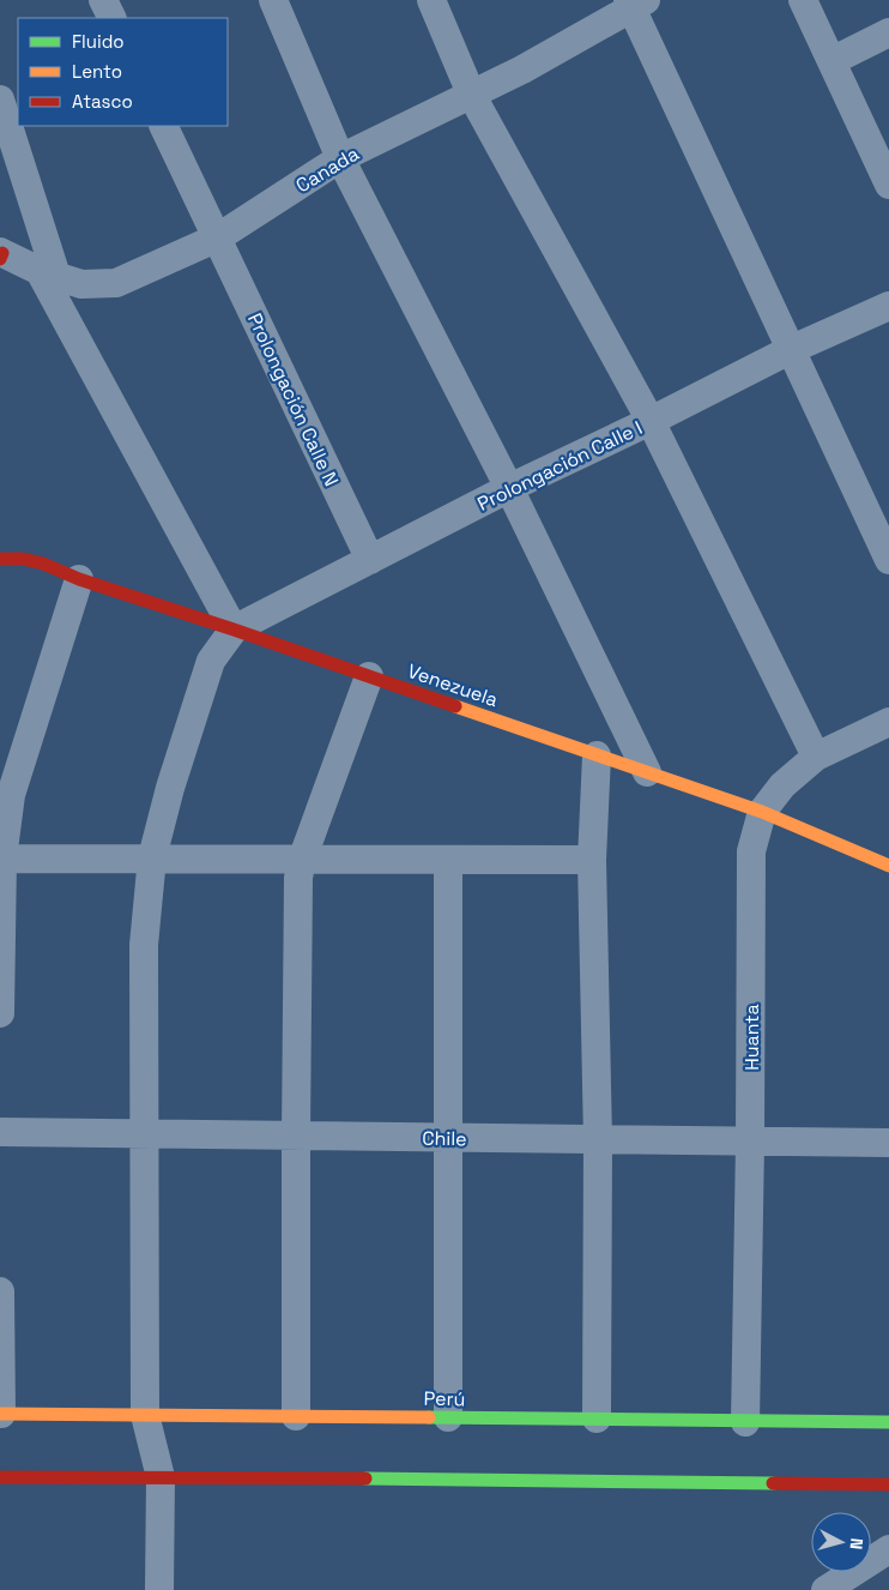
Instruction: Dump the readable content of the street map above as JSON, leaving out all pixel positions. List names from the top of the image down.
{
  "streets": {
    "main road": ["Venezuela", "Perú"],
    "street": [
      "Canada",
      "Prolongación Calle N",
      "Prolongación Calle I",
      "Huanta",
      "Chile"
    ]
  },
  "crossings": [
    ["Canada", "Prolongación Calle N"],
    ["Prolongación Calle N", "Prolongación Calle I"],
    ["Prolongación Calle I", "Venezuela"],
    ["Venezuela", "Huanta"],
    ["Huanta", "Chile"],
    ["Huanta", "Perú"]
  ],
  "legend": ["Fluido", "Lento", "Atasco"],
  "north": "right"
}
